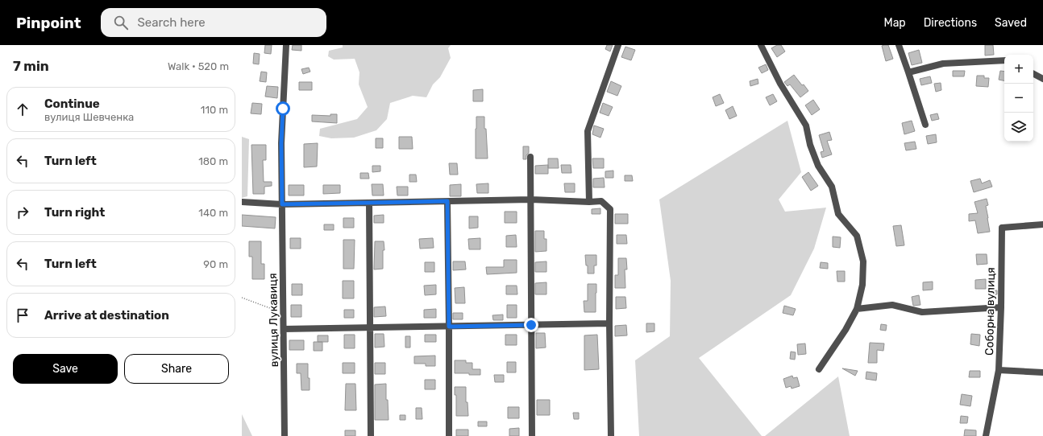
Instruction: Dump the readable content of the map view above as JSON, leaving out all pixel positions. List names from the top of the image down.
{
  "streets": {
    "street": ["Соборна вулиця", "вулиця Лукавиця"]
  },
  "page": {
    "header": "Pinpoint",
    "search": "Search here",
    "nav": ["Map", "Directions", "Saved"],
    "heading": ["7 min", "Walk · 520 m"],
    "map_buttons": ["+", "−"],
    "list": [
      ["Continue", "вулиця Шевченка", "110 m"],
      ["Turn left", "180 m"],
      ["Turn right", "140 m"],
      ["Turn left", "90 m"],
      "Arrive at destination"
    ],
    "buttons": ["Save", "Share"]
  }
}
